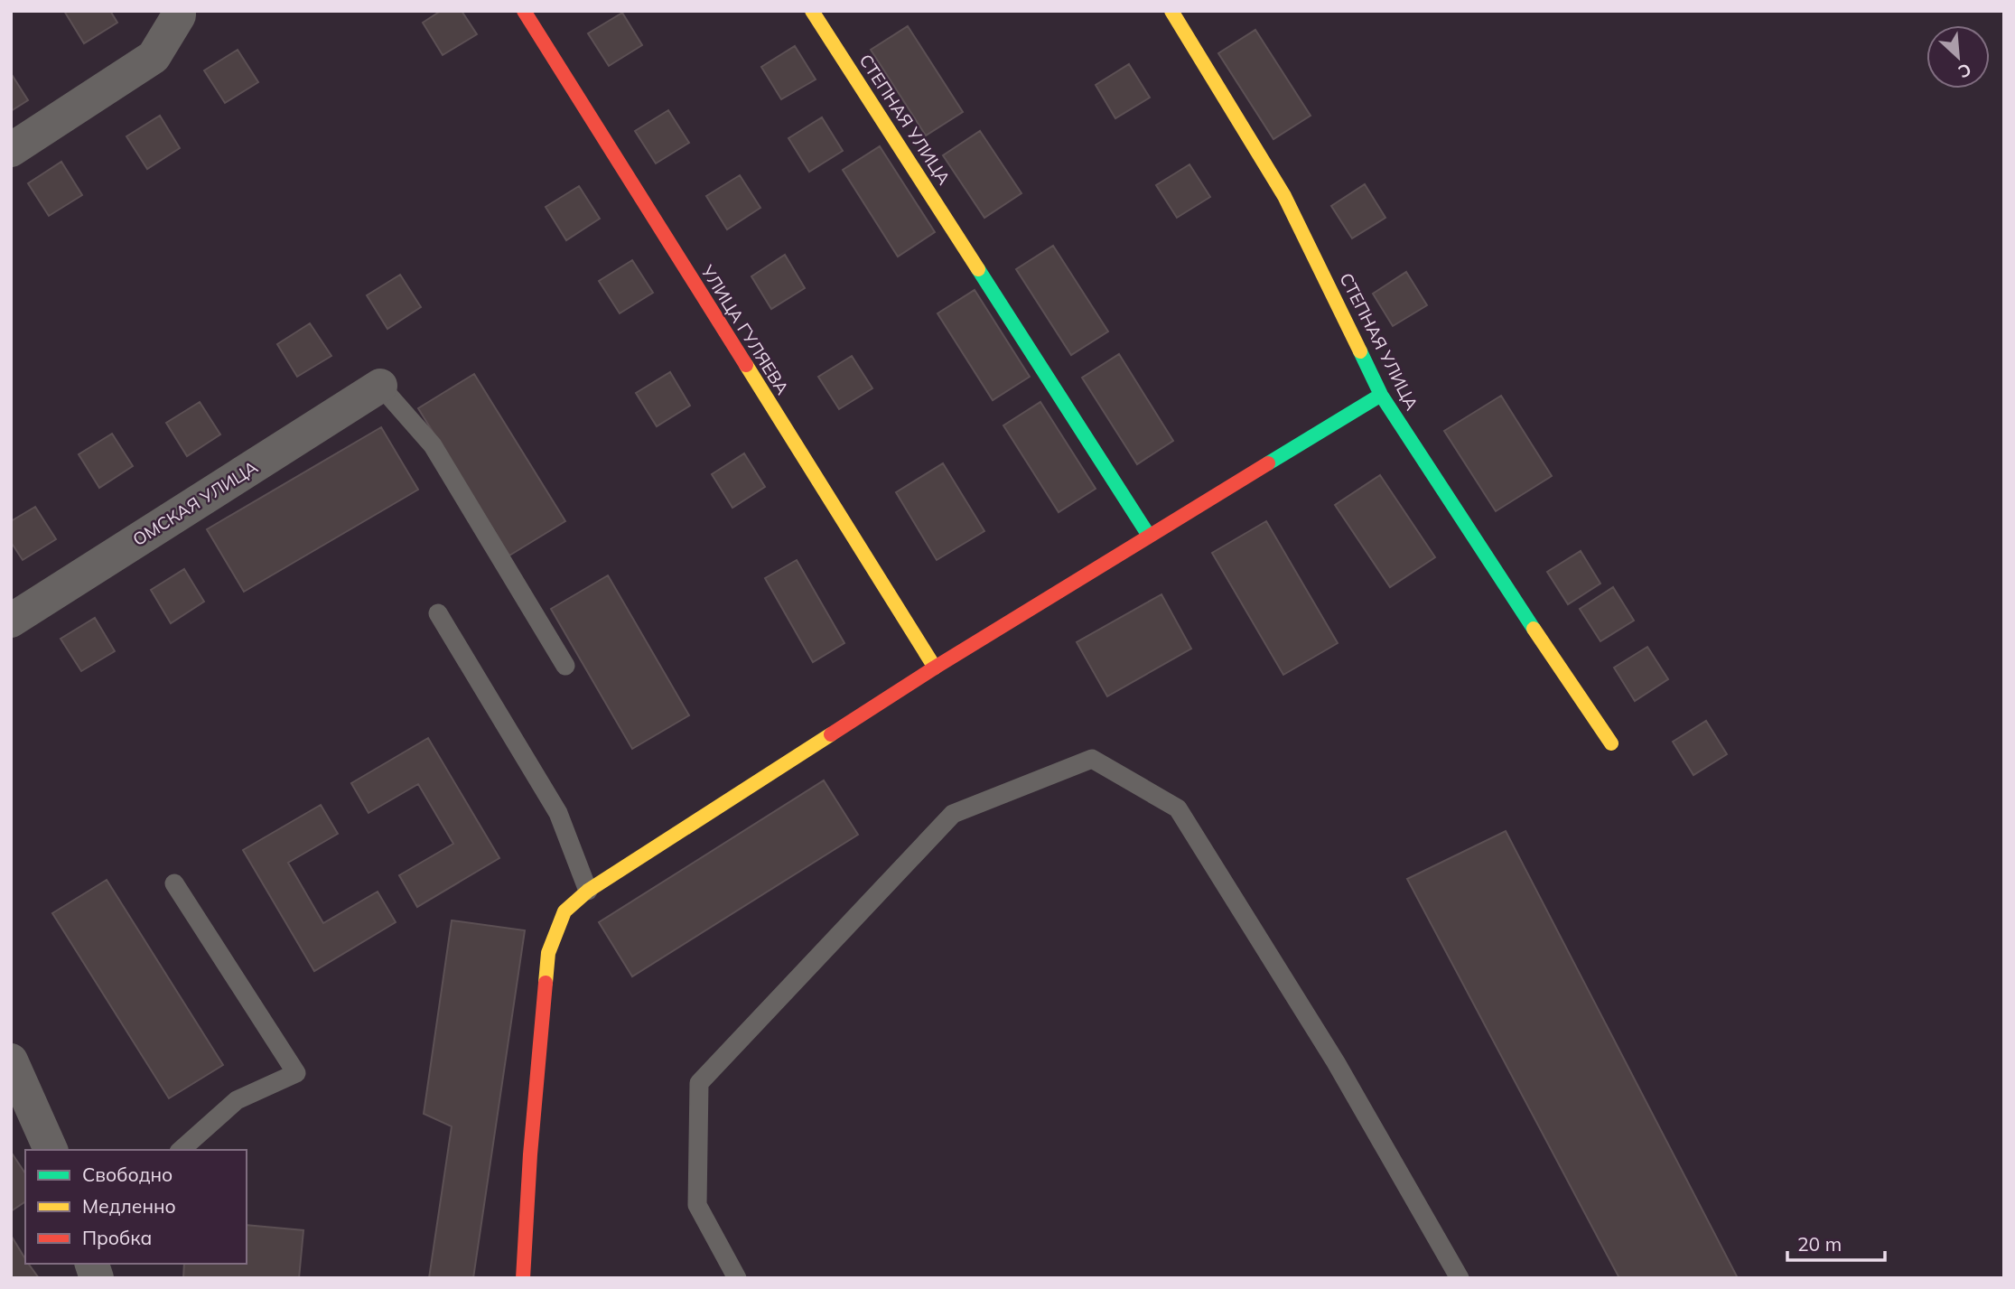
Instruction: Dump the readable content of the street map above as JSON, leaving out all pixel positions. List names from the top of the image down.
{
  "streets": {
    "street": ["СТЕПНАЯ УЛИЦА", "УЛИЦА ГУЛЯЕВА", "ОМСКАЯ УЛИЦА"]
  },
  "legend": ["Свободно", "Медленно", "Пробка"],
  "scale_bar": "20 m",
  "north": "bottom right"
}
